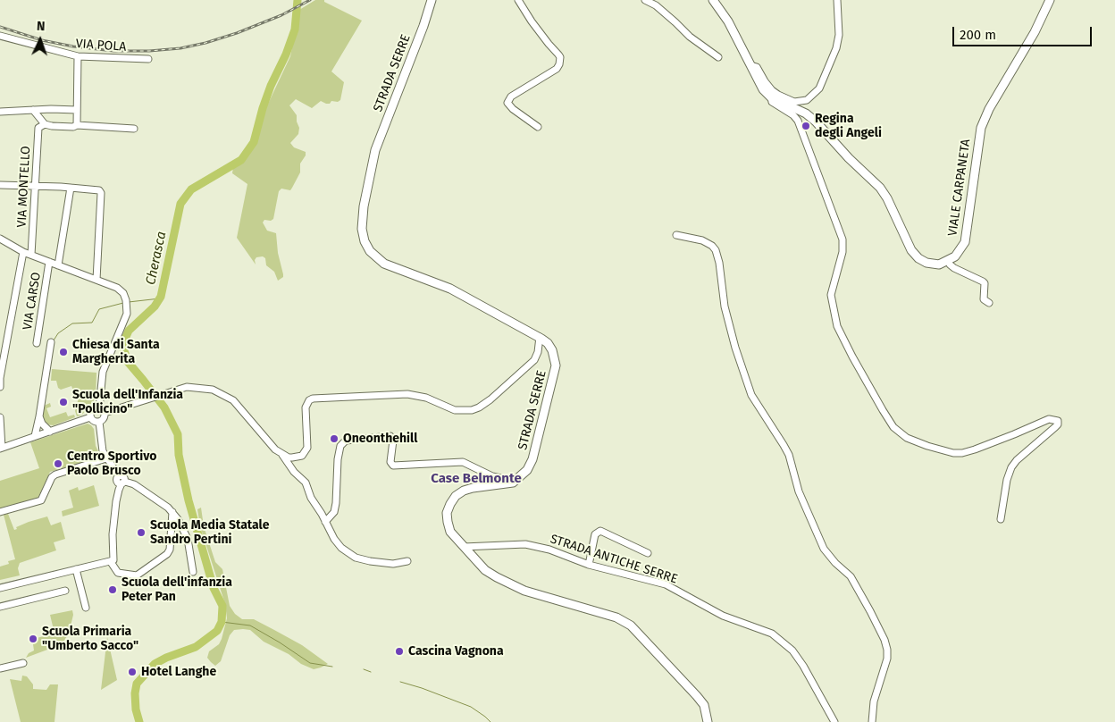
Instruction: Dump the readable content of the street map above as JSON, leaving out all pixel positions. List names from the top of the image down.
{
  "streets": {
    "main road": ["STRADA SERRE", "VIALE CARPANETA"],
    "street": [
      "VIA POLA",
      "VIA MONTELLO",
      "VIA CARSO",
      "STRADA ANTICHE SERRE"
    ]
  },
  "districts": ["Case Belmonte"],
  "water": ["Cherasca"],
  "places": [
    "Regina degli Angeli",
    "Chiesa di Santa Margherita",
    "Scuola dell'Infanzia \"Pollicino\"",
    "Oneonthehill",
    "Centro Sportivo Paolo Brusco",
    "Scuola Media Statale Sandro Pertini",
    "Scuola dell'infanzia Peter Pan",
    "Scuola Primaria \"Umberto Sacco\"",
    "Cascina Vagnona",
    "Hotel Langhe"
  ],
  "scale_bar": "200 m",
  "north": "top"
}
